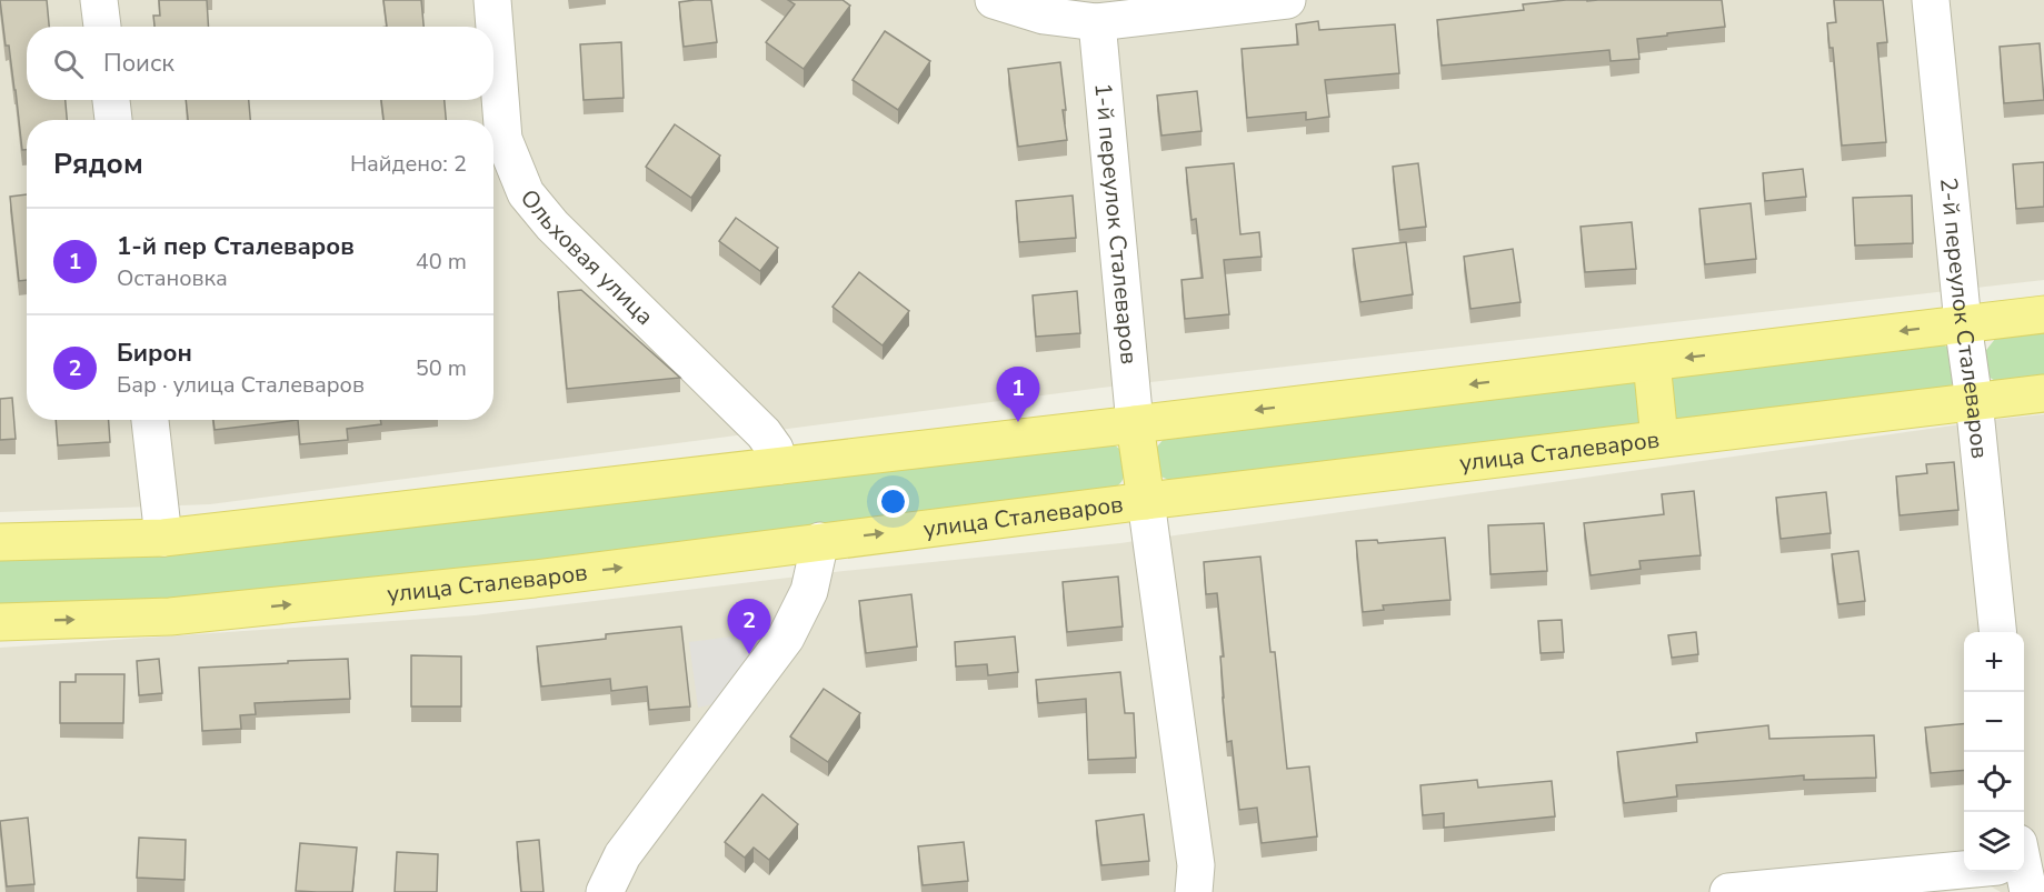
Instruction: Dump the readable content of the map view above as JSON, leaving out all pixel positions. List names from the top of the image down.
{
  "streets": {
    "main road": ["улица Сталеваров"],
    "street": ["1-й переулок Сталеваров", "Ольховая улица", "2-й переулок Сталеваров"]
  },
  "crossings": [
    ["2-й переулок Сталеваров", "улица Сталеваров"]
  ],
  "page": {
    "search": "Поиск",
    "heading": ["Рядом", "Найдено: 2"],
    "list": [
      {
        "mark": "1",
        "name": "1-й пер Сталеваров",
        "note": "Остановка",
        "value": "40 m"
      },
      {
        "mark": "2",
        "name": "Бирон",
        "note": "Бар · улица Сталеваров",
        "value": "50 m"
      }
    ],
    "pins": ["1", "2"],
    "map_buttons": ["+", "−"]
  }
}
